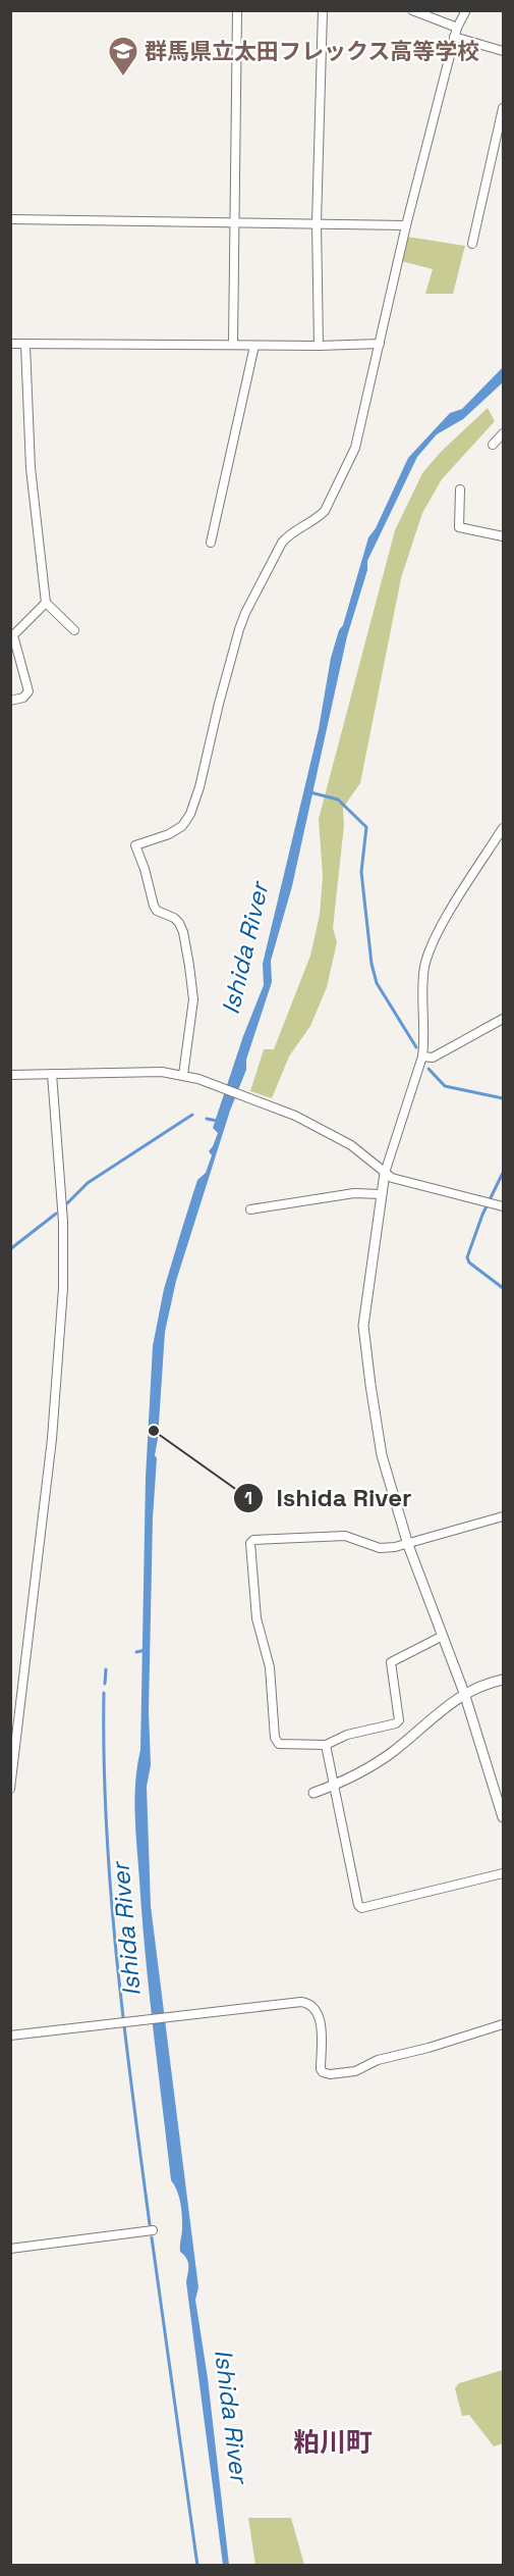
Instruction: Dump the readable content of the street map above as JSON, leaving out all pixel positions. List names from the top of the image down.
{
  "districts": ["粕川町"],
  "water": ["Ishida River"],
  "places": {
    "school or university": ["群馬県立太田フレックス高等学校"],
    "other": ["Ishida River"]
  }
}
